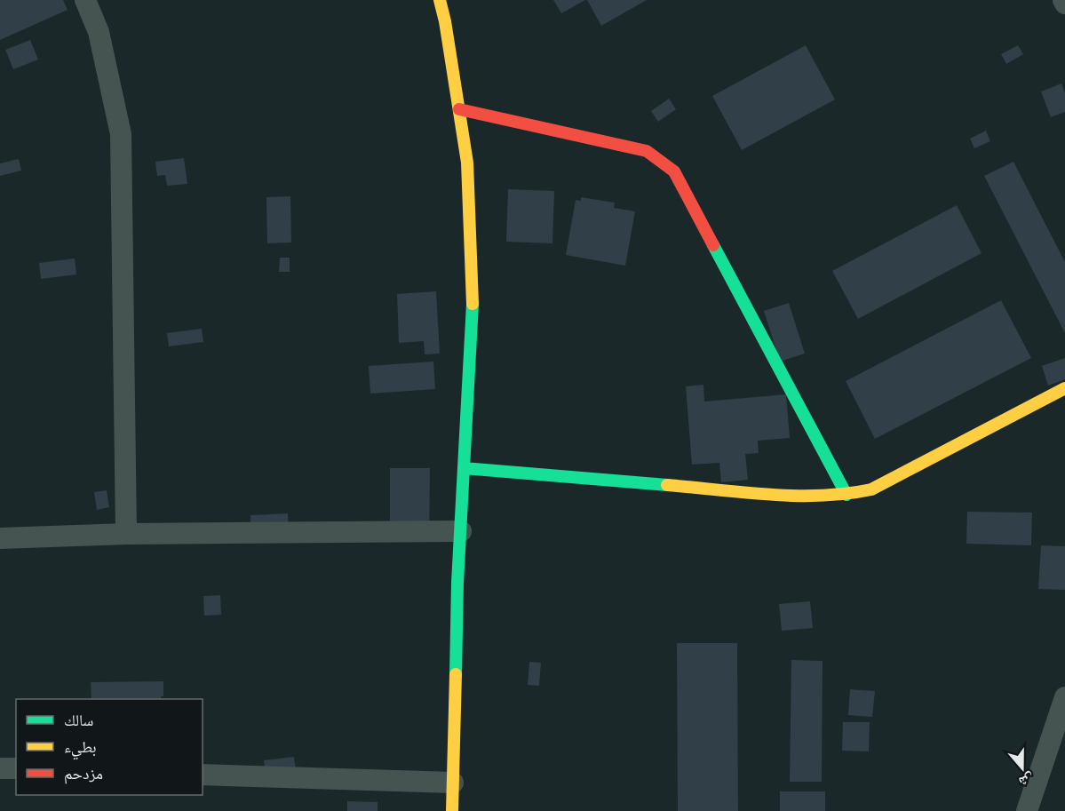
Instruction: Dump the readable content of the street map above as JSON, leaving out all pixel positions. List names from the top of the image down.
{
  "legend": ["سالك", "بطيء", "مزدحم"],
  "north": "bottom"
}
